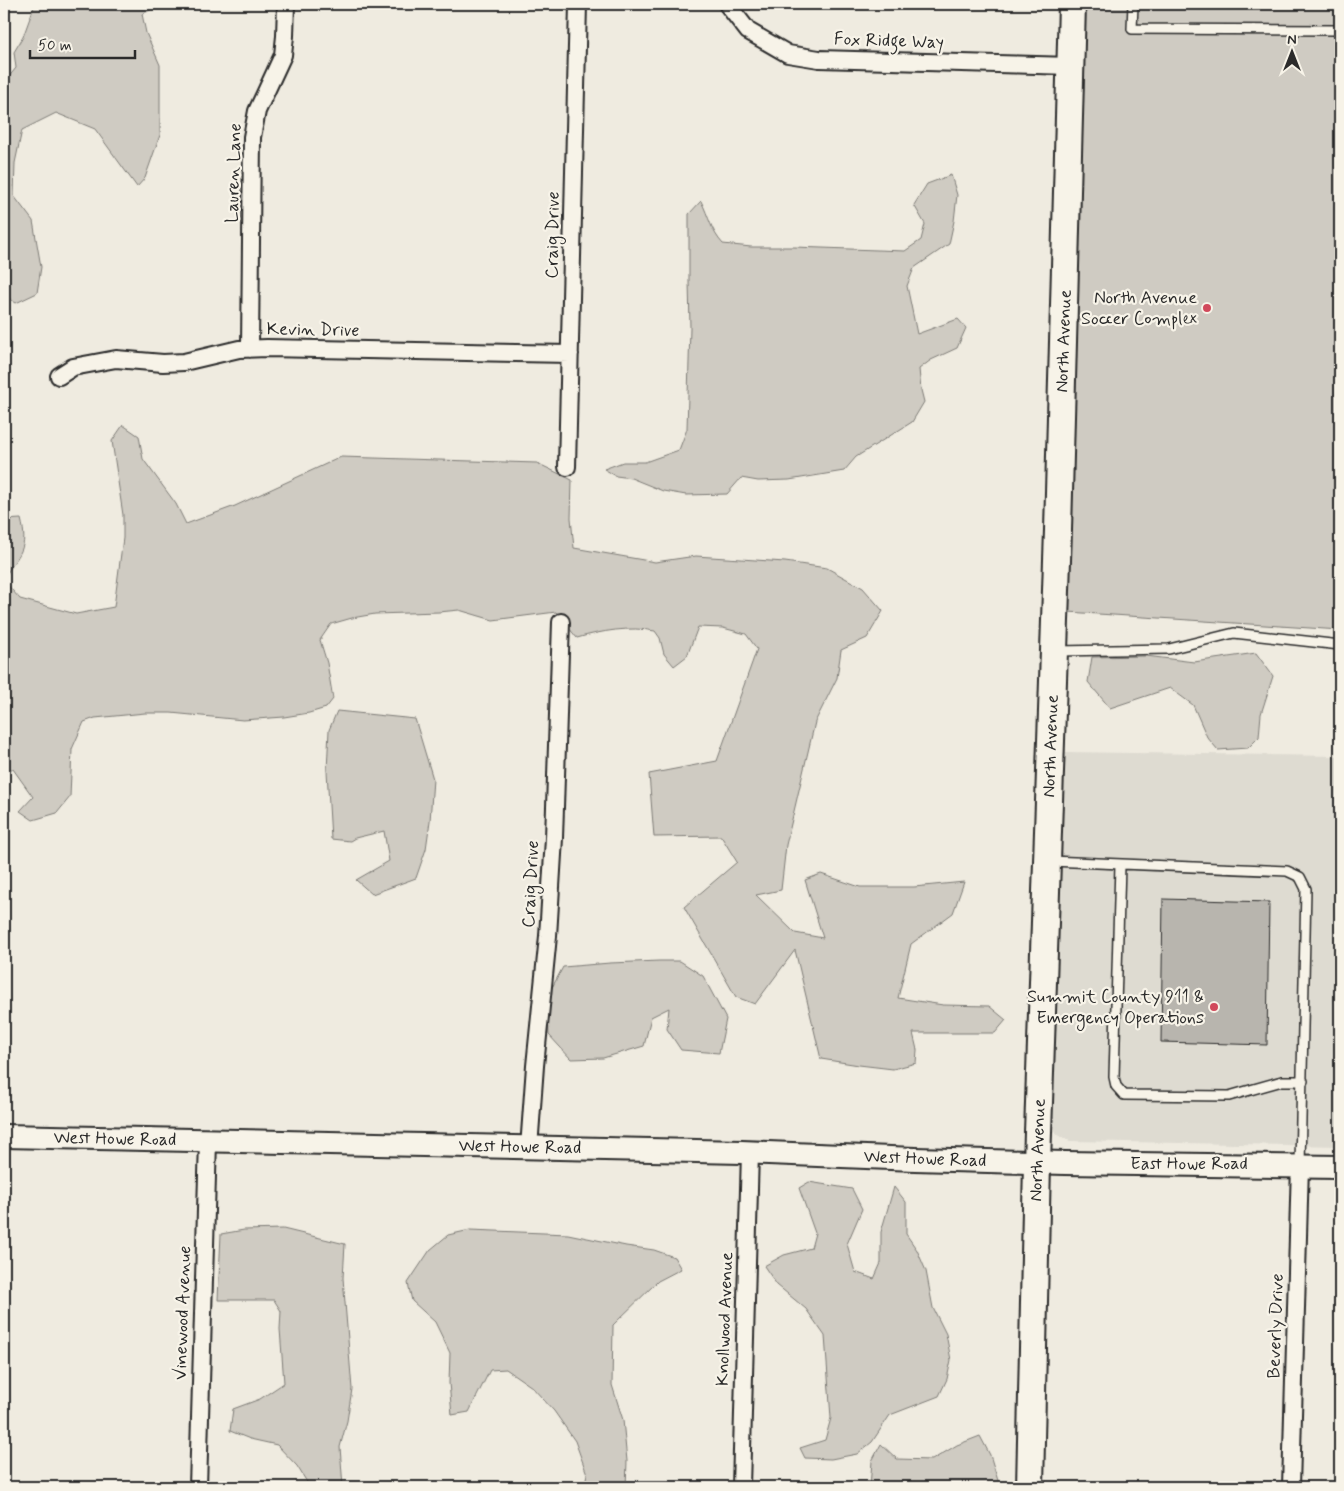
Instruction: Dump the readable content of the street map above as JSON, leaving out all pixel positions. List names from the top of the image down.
{
  "streets": {
    "main road": ["North Avenue", "West Howe Road", "East Howe Road"],
    "street": [
      "Fox Ridge Way",
      "Lauren Lane",
      "Craig Drive",
      "Kevin Drive",
      "Vinewood Avenue",
      "Knollwood Avenue",
      "Beverly Drive"
    ]
  },
  "crossings": [
    ["Fox Ridge Way", "North Avenue"],
    ["Lauren Lane", "Kevin Drive"],
    ["Craig Drive", "Kevin Drive"],
    ["Craig Drive", "West Howe Road"],
    ["North Avenue", "West Howe Road"],
    ["North Avenue", "East Howe Road"],
    ["West Howe Road", "East Howe Road"],
    ["West Howe Road", "Vinewood Avenue"],
    ["West Howe Road", "Knollwood Avenue"],
    ["East Howe Road", "Beverly Drive"]
  ],
  "places": ["North Avenue Soccer Complex", "Summit County 911 & Emergency Operations"],
  "scale_bar": "50 m",
  "north": "top"
}
